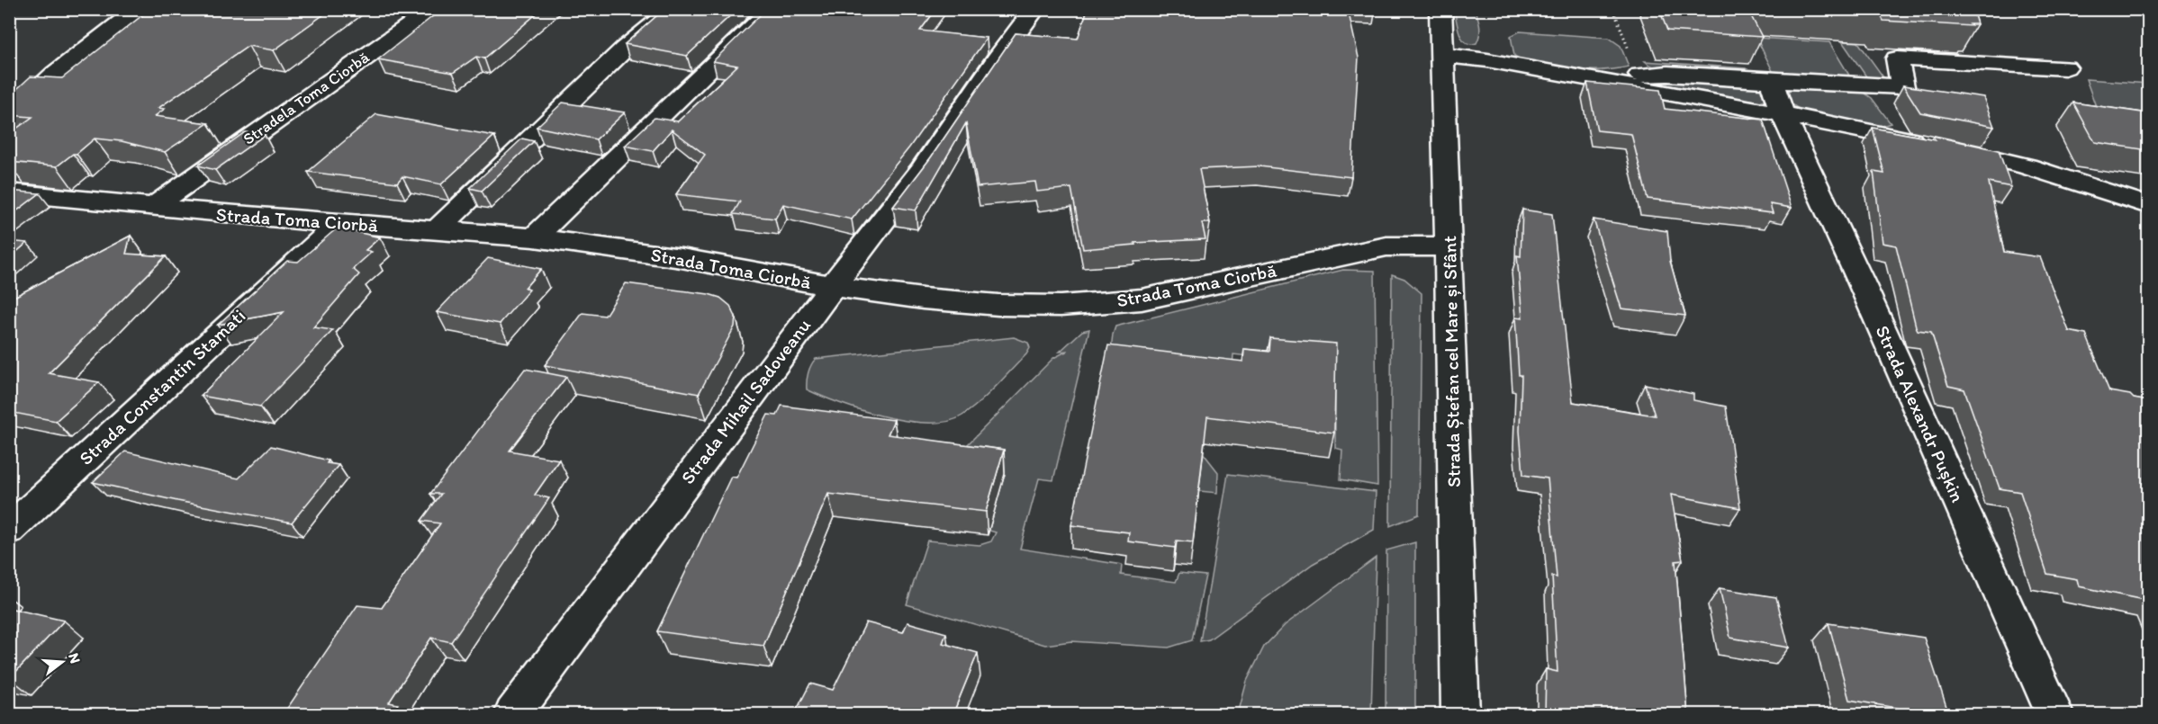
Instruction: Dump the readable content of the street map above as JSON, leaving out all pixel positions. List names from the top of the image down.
{
  "streets": {
    "street": [
      "Stradela Toma Ciorbă",
      "Strada Toma Ciorbă",
      "Strada Ștefan cel Mare și Sfânt",
      "Strada Constantin Stamati",
      "Strada Mihail Sadoveanu",
      "Strada Alexandr Pușkin"
    ]
  },
  "crossings": [
    ["Stradela Toma Ciorbă", "Strada Toma Ciorbă"],
    ["Strada Toma Ciorbă", "Strada Ștefan cel Mare și Sfânt"],
    ["Strada Toma Ciorbă", "Strada Constantin Stamati"],
    ["Strada Toma Ciorbă", "Strada Mihail Sadoveanu"]
  ],
  "north": "right"
}
